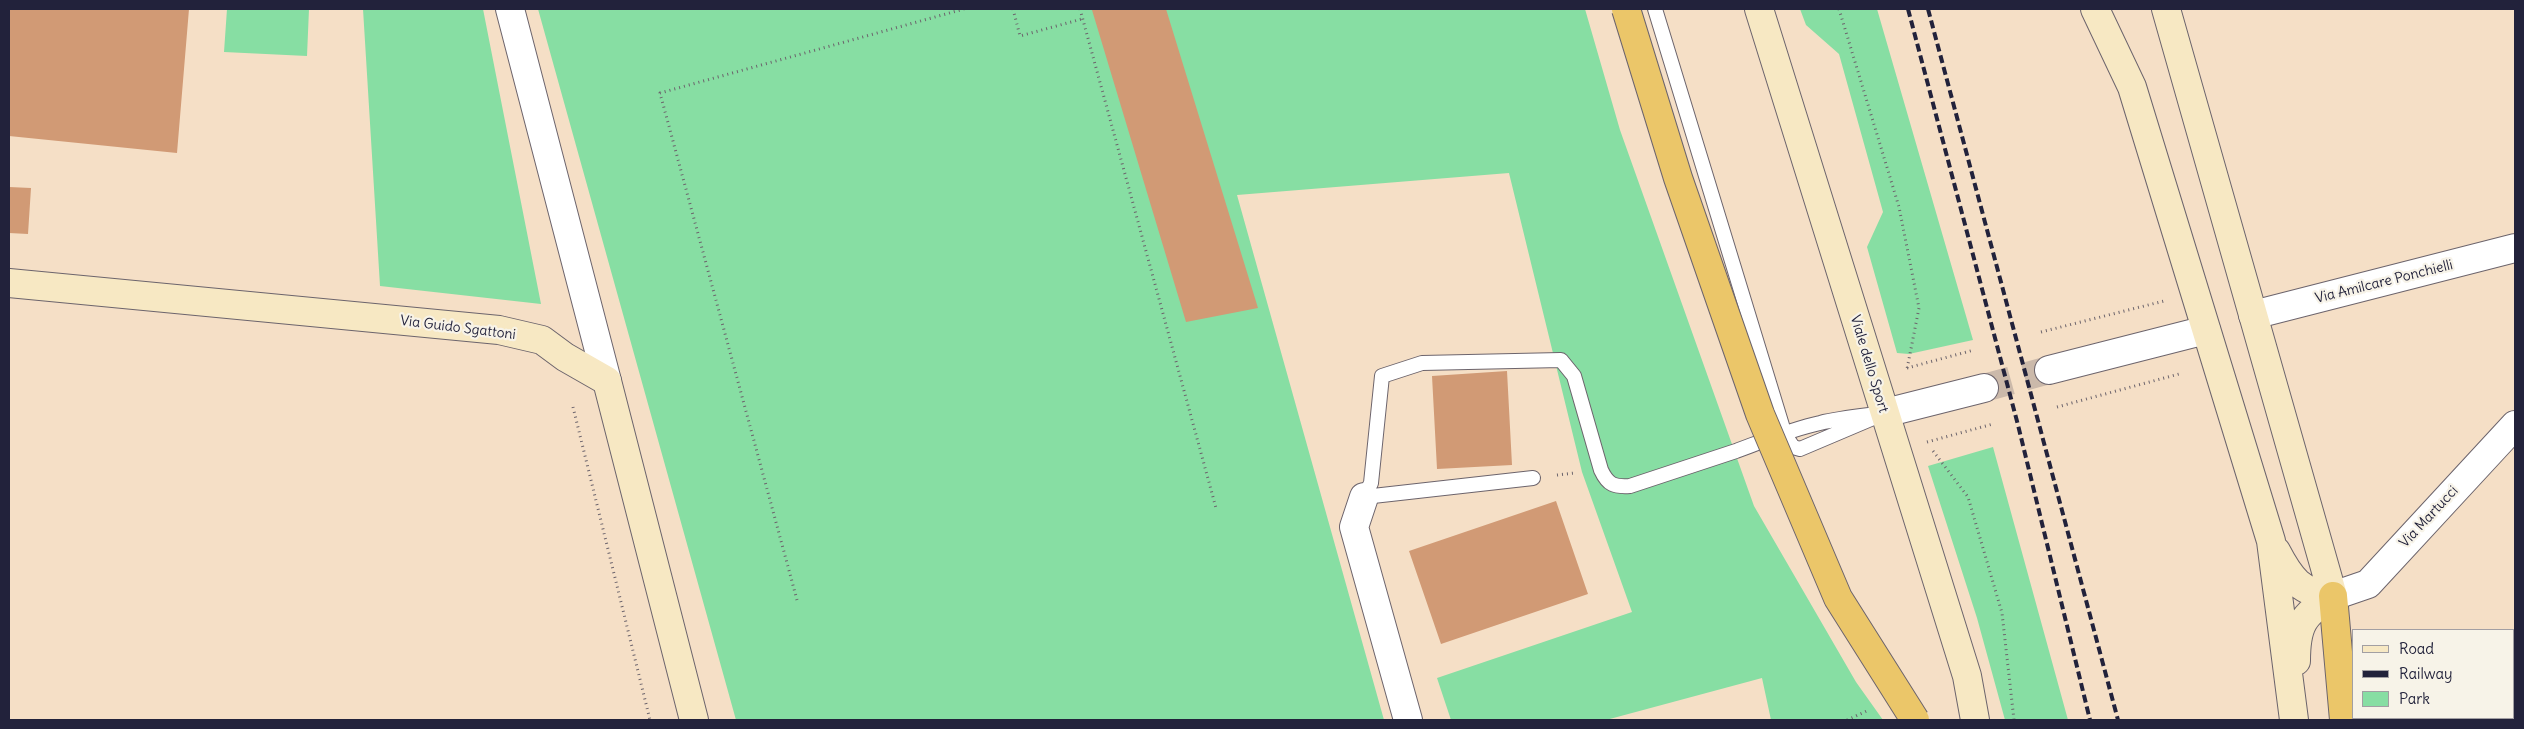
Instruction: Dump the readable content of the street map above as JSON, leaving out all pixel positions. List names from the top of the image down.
{
  "streets": {
    "street": [
      "Via Amilcare Ponchielli",
      "Via Guido Sgattoni",
      "Viale dello Sport",
      "Via Martucci"
    ]
  },
  "legend": ["Road", "Railway", "Park"]
}
